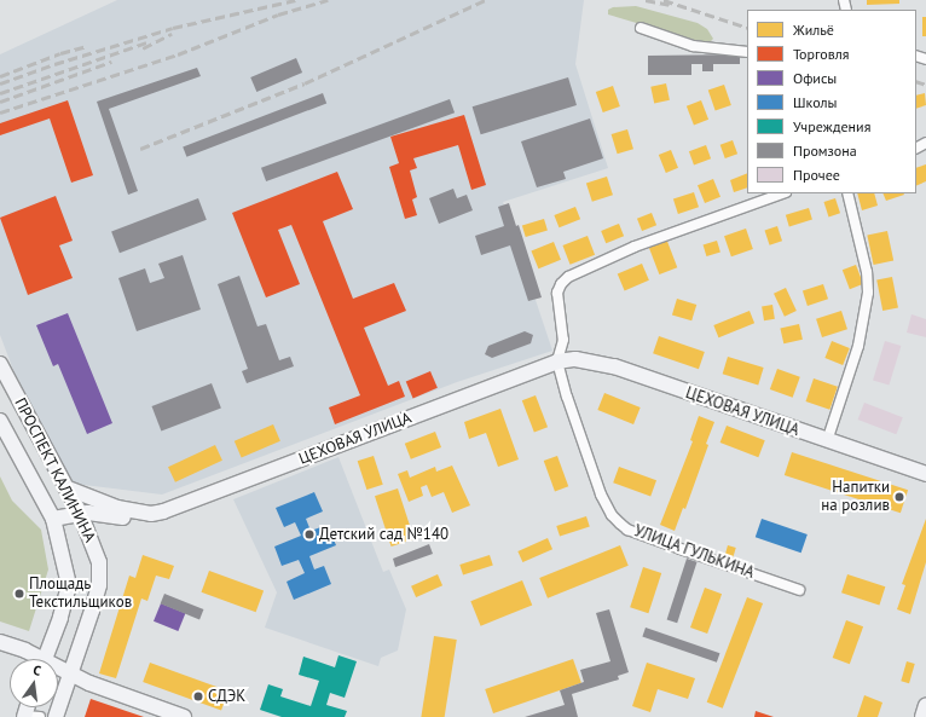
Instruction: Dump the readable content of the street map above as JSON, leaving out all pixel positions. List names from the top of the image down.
{
  "streets": {
    "main road": ["ЦЕХОВАЯ УЛИЦА", "ПРОСПЕКТ КАЛИНИНА"],
    "street": ["УЛИЦА ГУЛЬКИНА"]
  },
  "crossings": [
    ["ЦЕХОВАЯ УЛИЦА", "ПРОСПЕКТ КАЛИНИНА"],
    ["ЦЕХОВАЯ УЛИЦА", "УЛИЦА ГУЛЬКИНА"]
  ],
  "places": [
    "Напитки на розлив",
    "Детский сад №140",
    "Площадь Текстильщиков",
    "СДЭК"
  ],
  "legend": [
    "Жильё",
    "Торговля",
    "Офисы",
    "Школы",
    "Учреждения",
    "Промзона",
    "Прочее"
  ],
  "north": "top"
}
